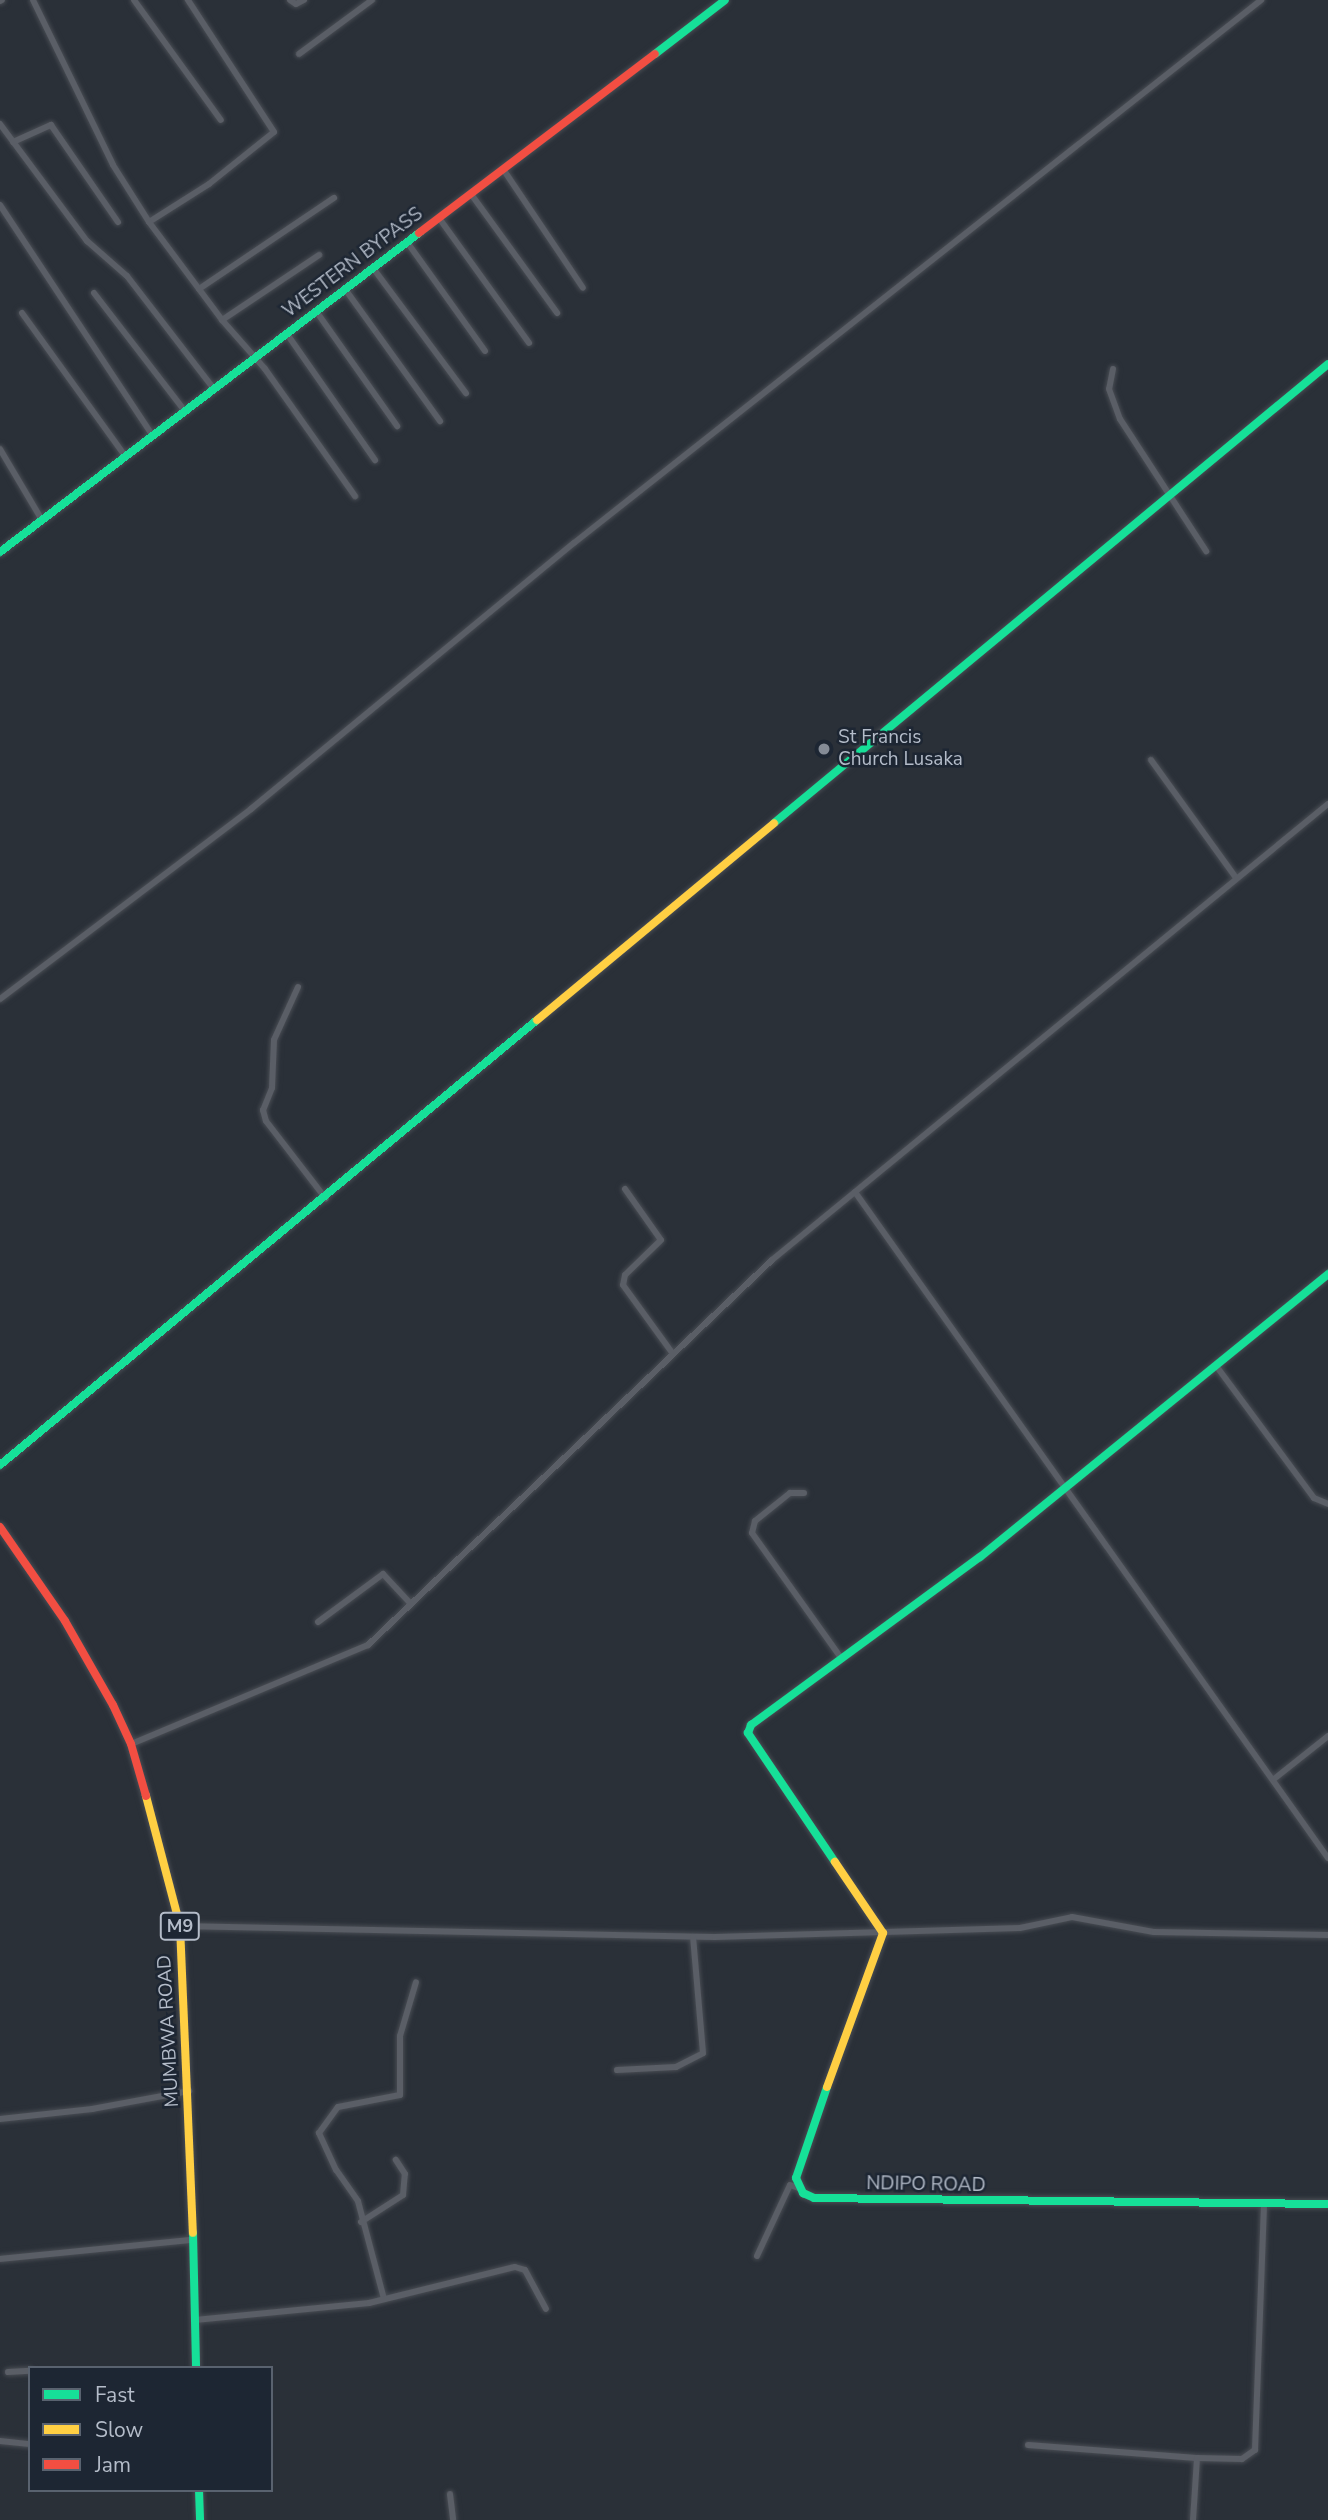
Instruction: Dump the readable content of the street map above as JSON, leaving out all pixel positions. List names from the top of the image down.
{
  "streets": {
    "street": [
      "WESTERN BYPASS",
      "M9",
      "MUMBWA ROAD",
      "NDIPO ROAD"
    ]
  },
  "places": ["St Francis Church Lusaka"],
  "legend": ["Fast", "Slow", "Jam"]
}
